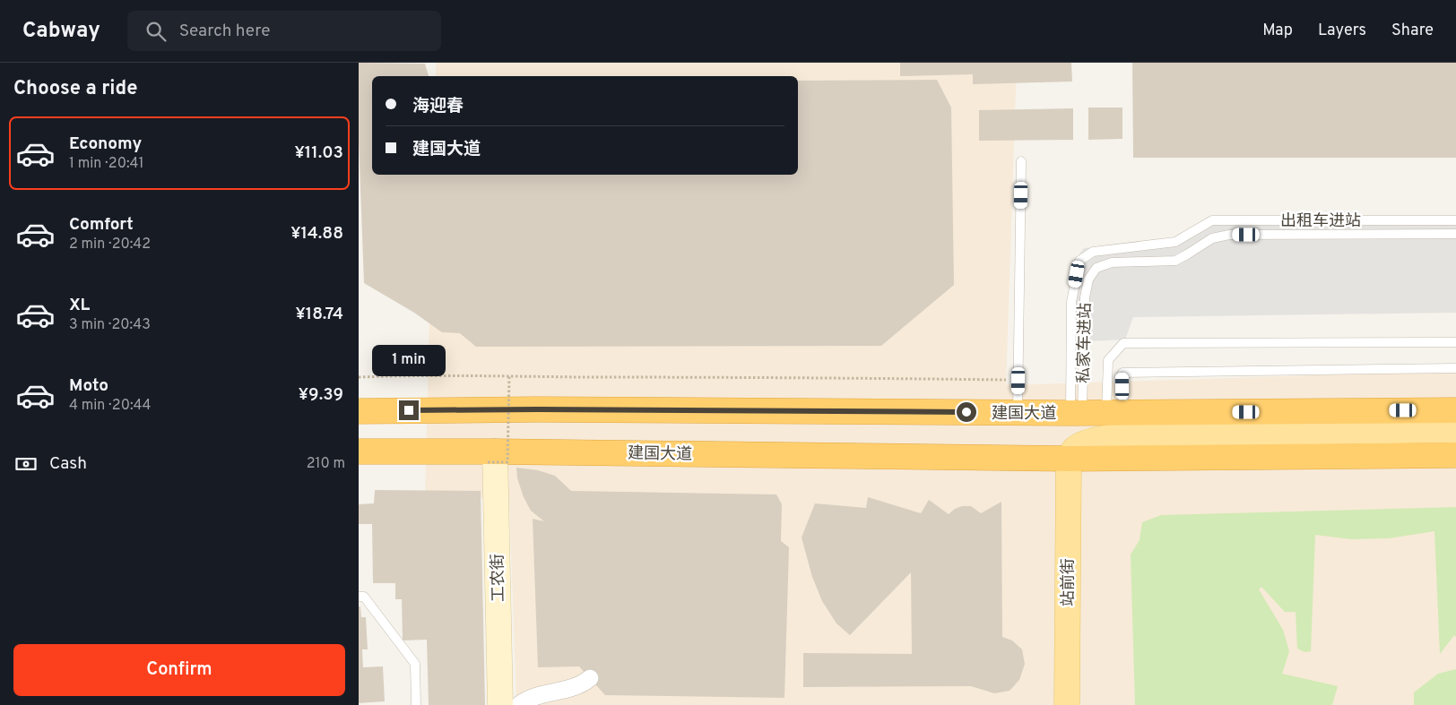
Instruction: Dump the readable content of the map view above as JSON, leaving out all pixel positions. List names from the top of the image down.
{
  "streets": {
    "highway": ["建国大道"],
    "main road": ["站前街"],
    "street": ["工农街"],
    "lane": ["出租车进站", "私家车进站"]
  },
  "crossings": [
    ["出租车进站", "私家车进站"],
    ["出租车进站", "建国大道"],
    ["私家车进站", "建国大道"],
    ["建国大道", "工农街"],
    ["建国大道", "站前街"]
  ],
  "page": {
    "header": "Cabway",
    "search": "Search here",
    "nav": ["Map", "Layers", "Share"],
    "heading": "Choose a ride",
    "banner": ["海迎春", "建国大道"],
    "list": [
      {
        "name": "Economy",
        "note": "1 min · 20:41",
        "value": "¥11.03"
      },
      {
        "name": "Comfort",
        "note": "2 min · 20:42",
        "value": "¥14.88"
      },
      {
        "name": "XL",
        "note": "3 min · 20:43",
        "value": "¥18.74"
      },
      {
        "name": "Moto",
        "note": "4 min · 20:44",
        "value": "¥9.39"
      }
    ],
    "bubble": "1 min",
    "pay": ["Cash", "210 m"],
    "buttons": "Confirm"
  }
}
